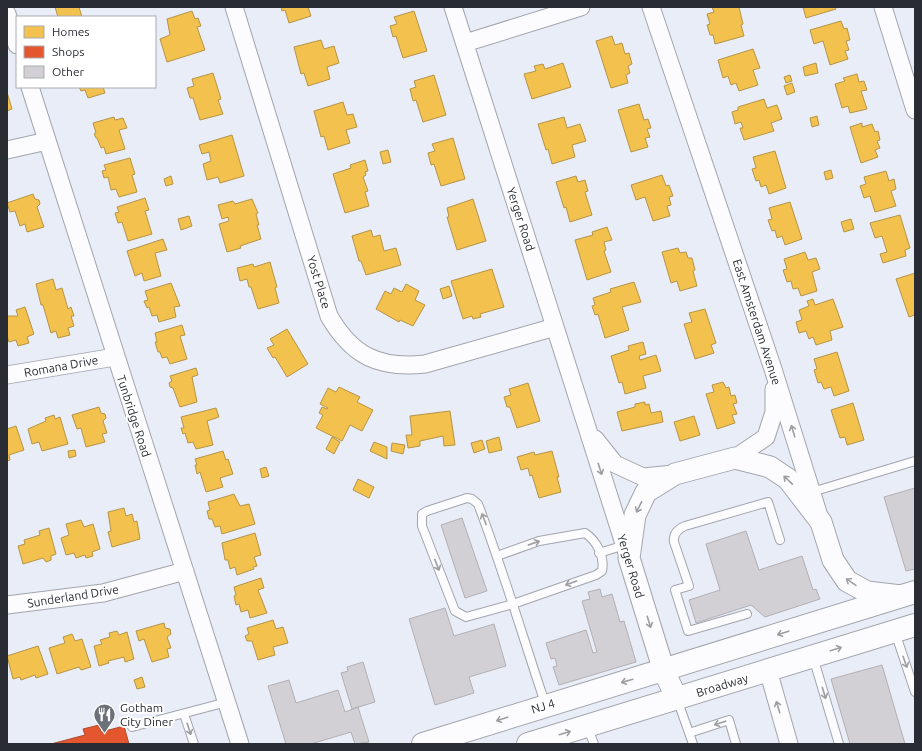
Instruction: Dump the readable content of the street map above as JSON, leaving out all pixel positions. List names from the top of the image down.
{
  "streets": {
    "main road": ["Broadway", "NJ 4"],
    "street": [
      "Yerger Road",
      "Yost Place",
      "East Amsterdam Avenue",
      "Romana Drive",
      "Tunbridge Road",
      "Sunderland Drive"
    ]
  },
  "crossings": [
    ["Yerger Road", "Yost Place"],
    ["Yerger Road", "Broadway"],
    ["Yerger Road", "NJ 4"],
    ["East Amsterdam Avenue", "NJ 4"],
    ["Romana Drive", "Tunbridge Road"],
    ["Tunbridge Road", "Sunderland Drive"]
  ],
  "one_way": ["NJ 4"],
  "places": {
    "restaurant": ["Gotham City Diner"]
  },
  "legend": ["Homes", "Shops", "Other"]
}
